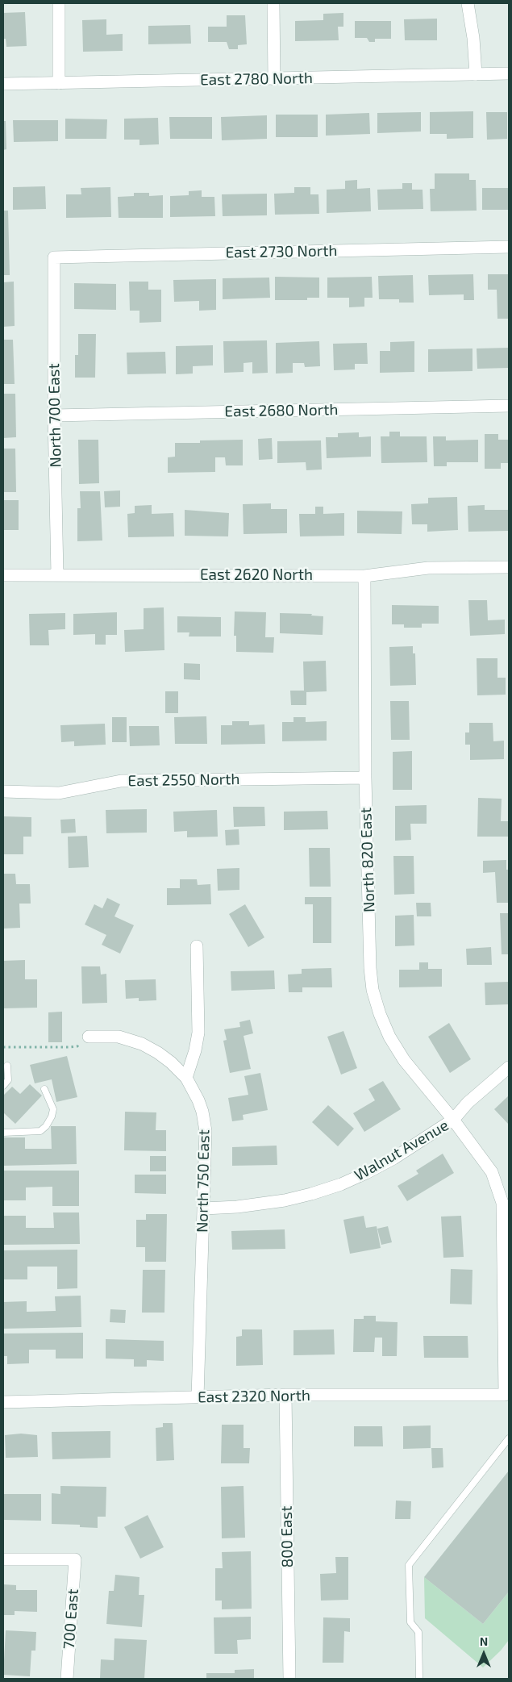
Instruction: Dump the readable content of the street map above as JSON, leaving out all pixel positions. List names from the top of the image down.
{
  "streets": {
    "street": [
      "East 2780 North",
      "East 2730 North",
      "East 2680 North",
      "North 700 East",
      "East 2620 North",
      "East 2550 North",
      "North 820 East",
      "Walnut Avenue",
      "North 750 East",
      "East 2320 North",
      "800 East",
      "700 East"
    ]
  },
  "crossings": [
    ["East 2730 North", "North 700 East"],
    ["East 2680 North", "North 700 East"],
    ["North 700 East", "East 2620 North"],
    ["East 2620 North", "North 820 East"],
    ["East 2550 North", "North 820 East"],
    ["North 820 East", "Walnut Avenue"],
    ["North 820 East", "East 2320 North"],
    ["Walnut Avenue", "North 750 East"],
    ["North 750 East", "East 2320 North"],
    ["East 2320 North", "800 East"]
  ],
  "north": "top"
}
